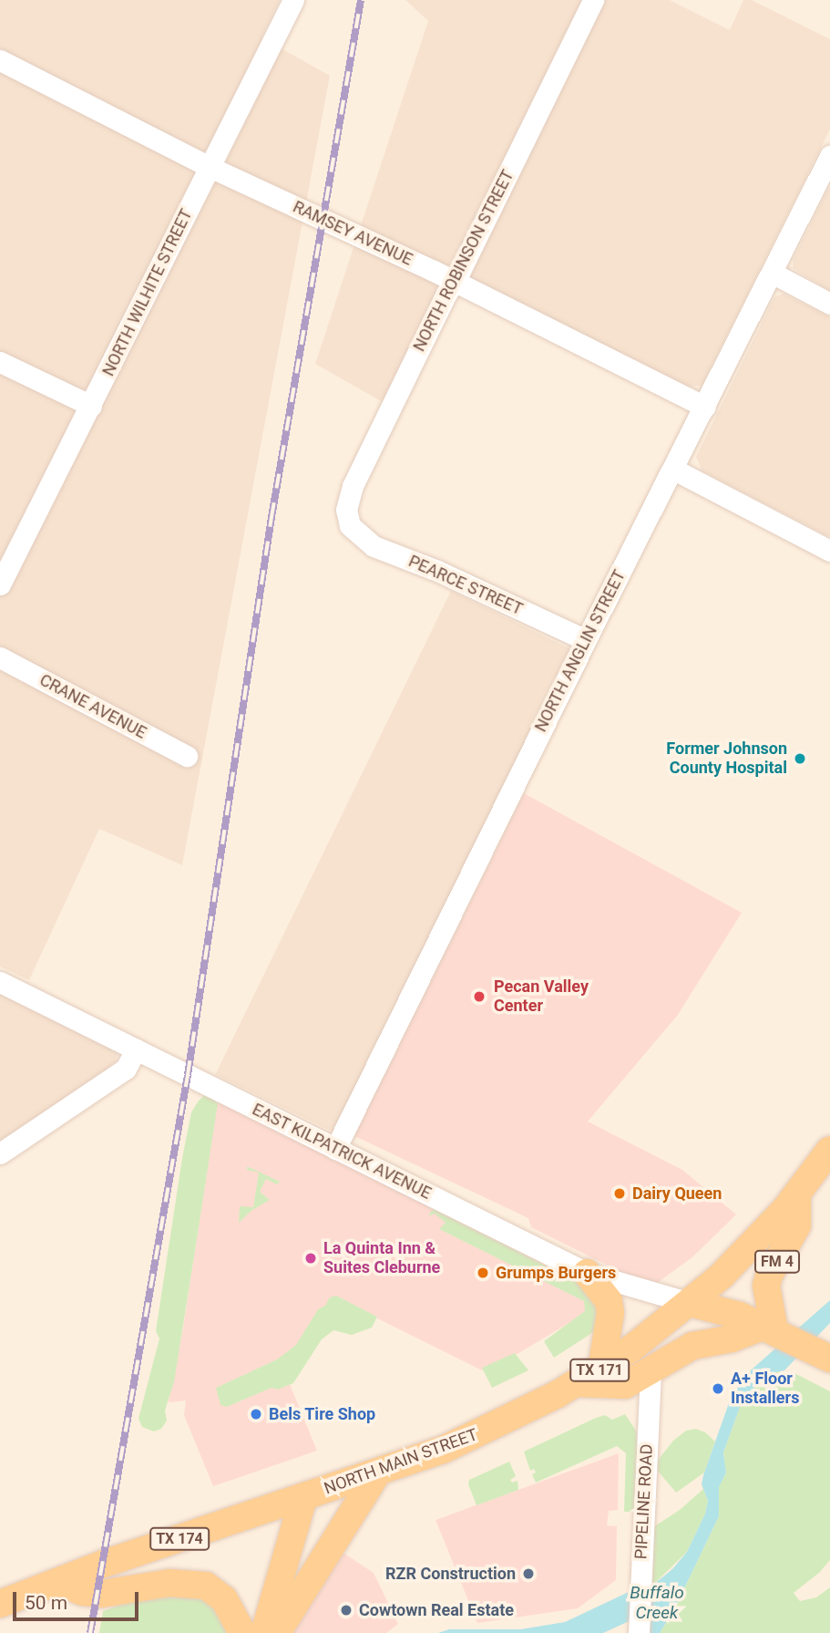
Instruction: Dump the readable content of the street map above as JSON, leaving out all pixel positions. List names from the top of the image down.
{
  "streets": {
    "main road": [
      "FM 4",
      "TX 171",
      "NORTH MAIN STREET",
      "TX 174"
    ],
    "street": [
      "RAMSEY AVENUE",
      "NORTH ROBINSON STREET",
      "NORTH WILHITE STREET",
      "PEARCE STREET",
      "NORTH ANGLIN STREET",
      "CRANE AVENUE",
      "EAST KILPATRICK AVENUE",
      "PIPELINE ROAD"
    ]
  },
  "crossings": [
    ["RAMSEY AVENUE", "NORTH ROBINSON STREET"],
    ["RAMSEY AVENUE", "NORTH WILHITE STREET"],
    ["RAMSEY AVENUE", "NORTH ANGLIN STREET"],
    ["NORTH ROBINSON STREET", "PEARCE STREET"],
    ["PEARCE STREET", "NORTH ANGLIN STREET"],
    ["NORTH ANGLIN STREET", "EAST KILPATRICK AVENUE"],
    ["EAST KILPATRICK AVENUE", "NORTH MAIN STREET"],
    ["FM 4", "NORTH MAIN STREET"]
  ],
  "water": ["Buffalo Creek"],
  "places": [
    "Former Johnson County Hospital",
    "Pecan Valley Center",
    "Dairy Queen",
    "La Quinta Inn & Suites Cleburne",
    "Grumps Burgers",
    "A+ Floor Installers",
    "Bels Tire Shop",
    "RZR Construction",
    "Cowtown Real Estate"
  ],
  "scale_bar": "50 m"
}
